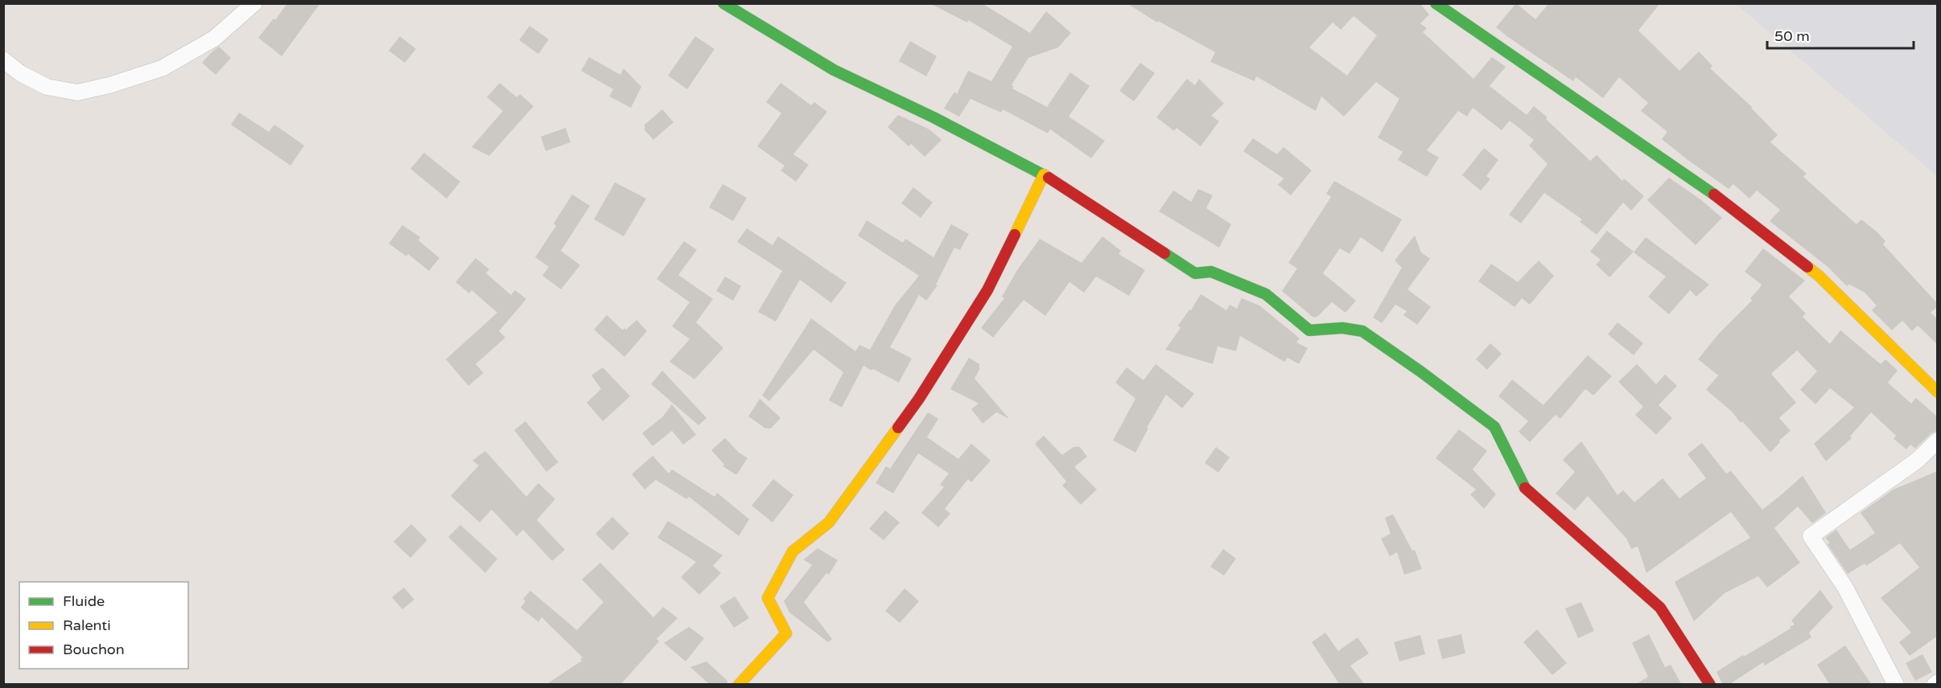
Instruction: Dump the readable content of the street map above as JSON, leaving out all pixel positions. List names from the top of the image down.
{
  "legend": ["Fluide", "Ralenti", "Bouchon"],
  "scale_bar": "50 m"
}
